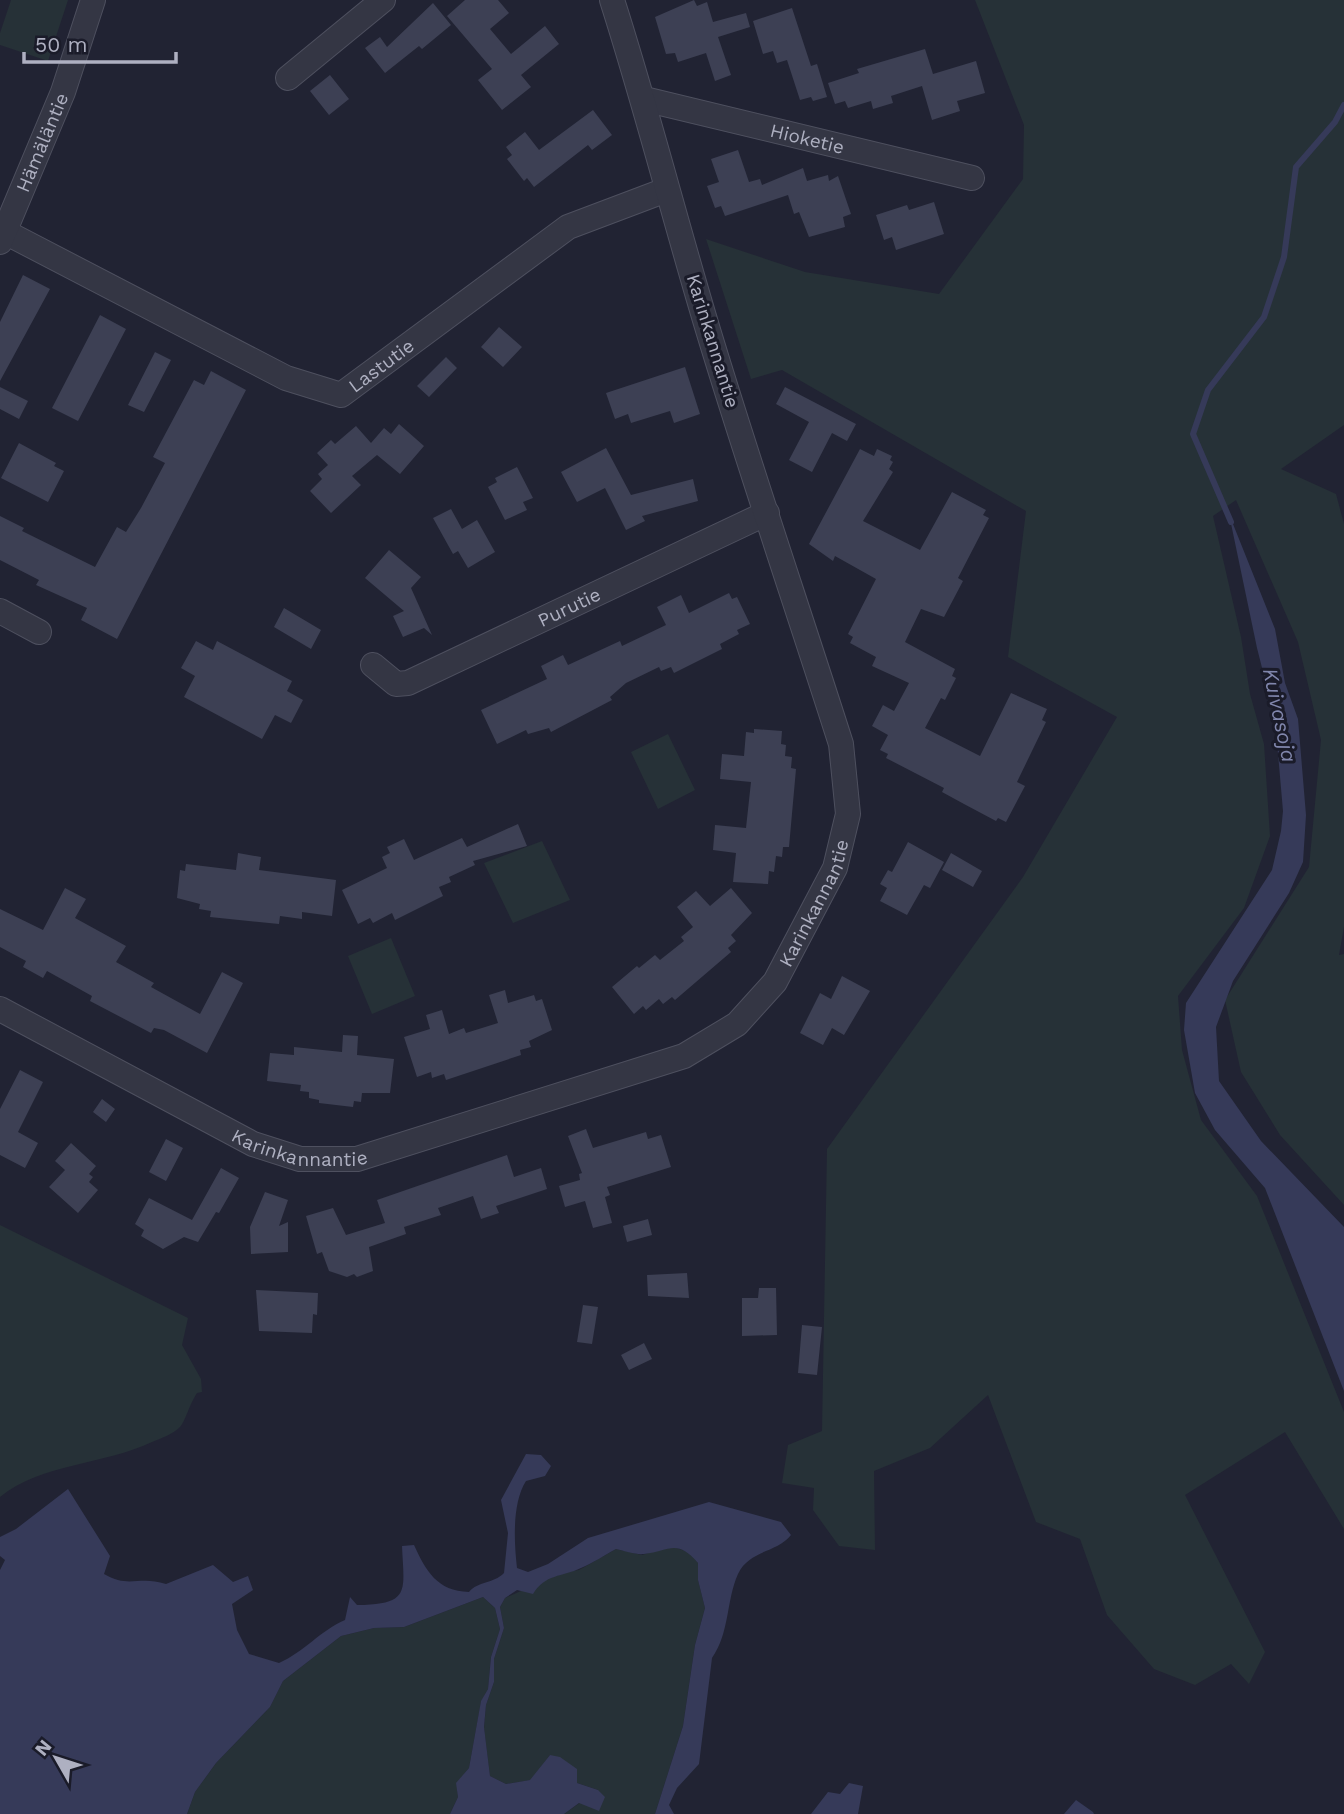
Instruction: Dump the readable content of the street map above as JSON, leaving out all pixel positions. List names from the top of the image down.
{
  "streets": {
    "street": [
      "Hioketie",
      "Hämäläntie",
      "Karinkannantie",
      "Lastutie",
      "Purutie"
    ]
  },
  "crossings": [
    ["Hioketie", "Karinkannantie"],
    ["Hämäläntie", "Lastutie"],
    ["Karinkannantie", "Lastutie"],
    ["Karinkannantie", "Purutie"]
  ],
  "water": ["Kuivasoja"],
  "scale_bar": "50 m",
  "north": "top left"
}
